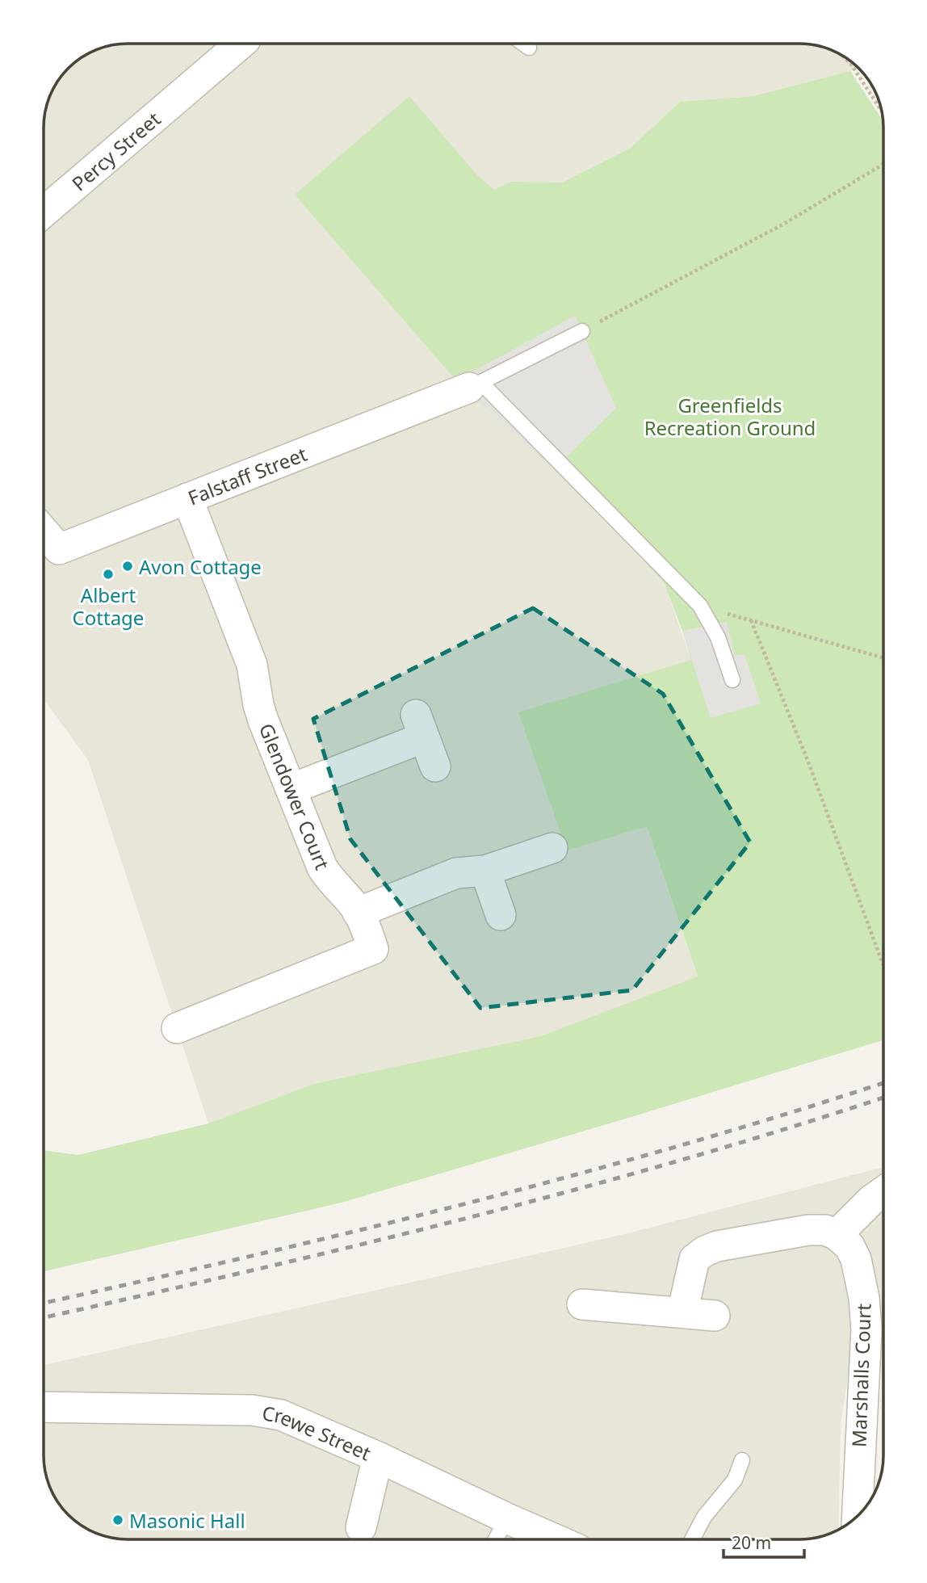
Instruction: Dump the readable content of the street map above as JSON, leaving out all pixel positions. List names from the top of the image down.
{
  "streets": {
    "street": [
      "Percy Street",
      "Falstaff Street",
      "Glendower Court",
      "Marshalls Court",
      "Crewe Street"
    ]
  },
  "crossings": [
    ["Falstaff Street", "Glendower Court"]
  ],
  "parks": ["Greenfields Recreation Ground"],
  "places": ["Avon Cottage", "Albert Cottage", "Masonic Hall"],
  "scale_bar": "20 m"
}
